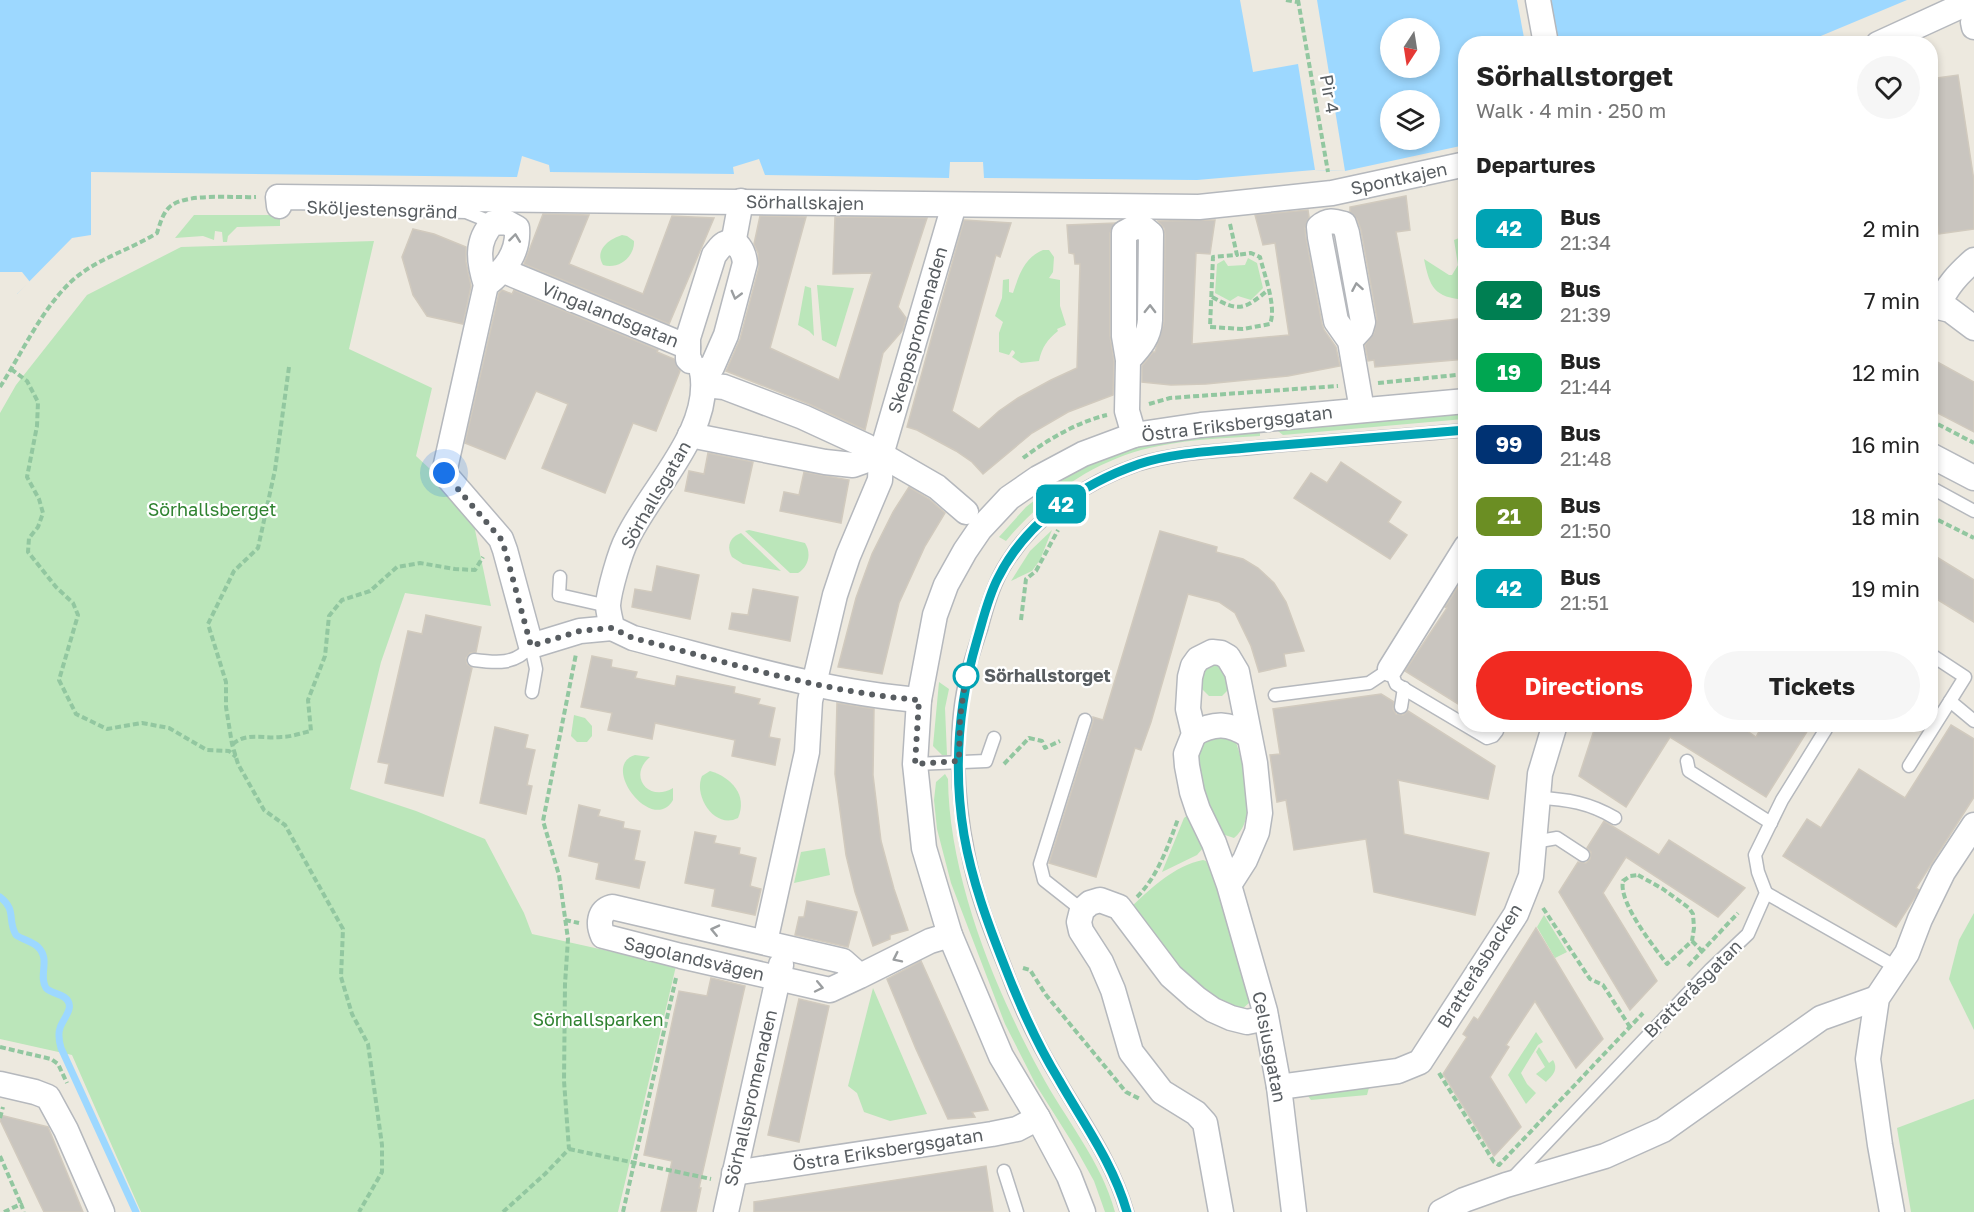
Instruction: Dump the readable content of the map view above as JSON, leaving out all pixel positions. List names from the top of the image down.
{
  "streets": {
    "street": [
      "Spontkajen",
      "Sörhallskajen",
      "Vingalandsgatan",
      "Skeppspromenaden",
      "Östra Eriksbergsgatan",
      "Sörhallsgatan",
      "Sagolandsvägen",
      "Bratteråsbacken",
      "Bratteråsgatan",
      "Celsiusgatan",
      "Sörhallspromenaden"
    ],
    "path": ["Pir 4"]
  },
  "crossings": [
    ["Pir 4", "Spontkajen"],
    ["Pir 4", "Sörhallskajen"],
    ["Spontkajen", "Sörhallskajen"],
    ["Sörhallskajen", "Skeppspromenaden"],
    ["Vingalandsgatan", "Sörhallsgatan"],
    ["Skeppspromenaden", "Sörhallspromenaden"],
    ["Östra Eriksbergsgatan", "Sagolandsvägen"],
    ["Östra Eriksbergsgatan", "Sörhallspromenaden"],
    ["Sagolandsvägen", "Sörhallspromenaden"],
    ["Bratteråsbacken", "Celsiusgatan"]
  ],
  "parks": ["Sörhallsberget", "Sörhallsparken"],
  "places": ["Sörhallstorget"],
  "lines": ["bus line 42"],
  "north": "bottom",
  "page": {
    "on_map": "42",
    "heading": [
      ["Sörhallstorget", "Walk · 4 min · 250 m"],
      "Departures"
    ],
    "list": [
      {
        "mark": "42",
        "name": "Bus",
        "note": "21:34",
        "value": "2 min"
      },
      {
        "mark": "42",
        "name": "Bus",
        "note": "21:39",
        "value": "7 min"
      },
      {
        "mark": "19",
        "name": "Bus",
        "note": "21:44",
        "value": "12 min"
      },
      {
        "mark": "99",
        "name": "Bus",
        "note": "21:48",
        "value": "16 min"
      },
      {
        "mark": "21",
        "name": "Bus",
        "note": "21:50",
        "value": "18 min"
      },
      {
        "mark": "42",
        "name": "Bus",
        "note": "21:51",
        "value": "19 min"
      }
    ],
    "buttons": ["Directions", "Tickets"]
  }
}
